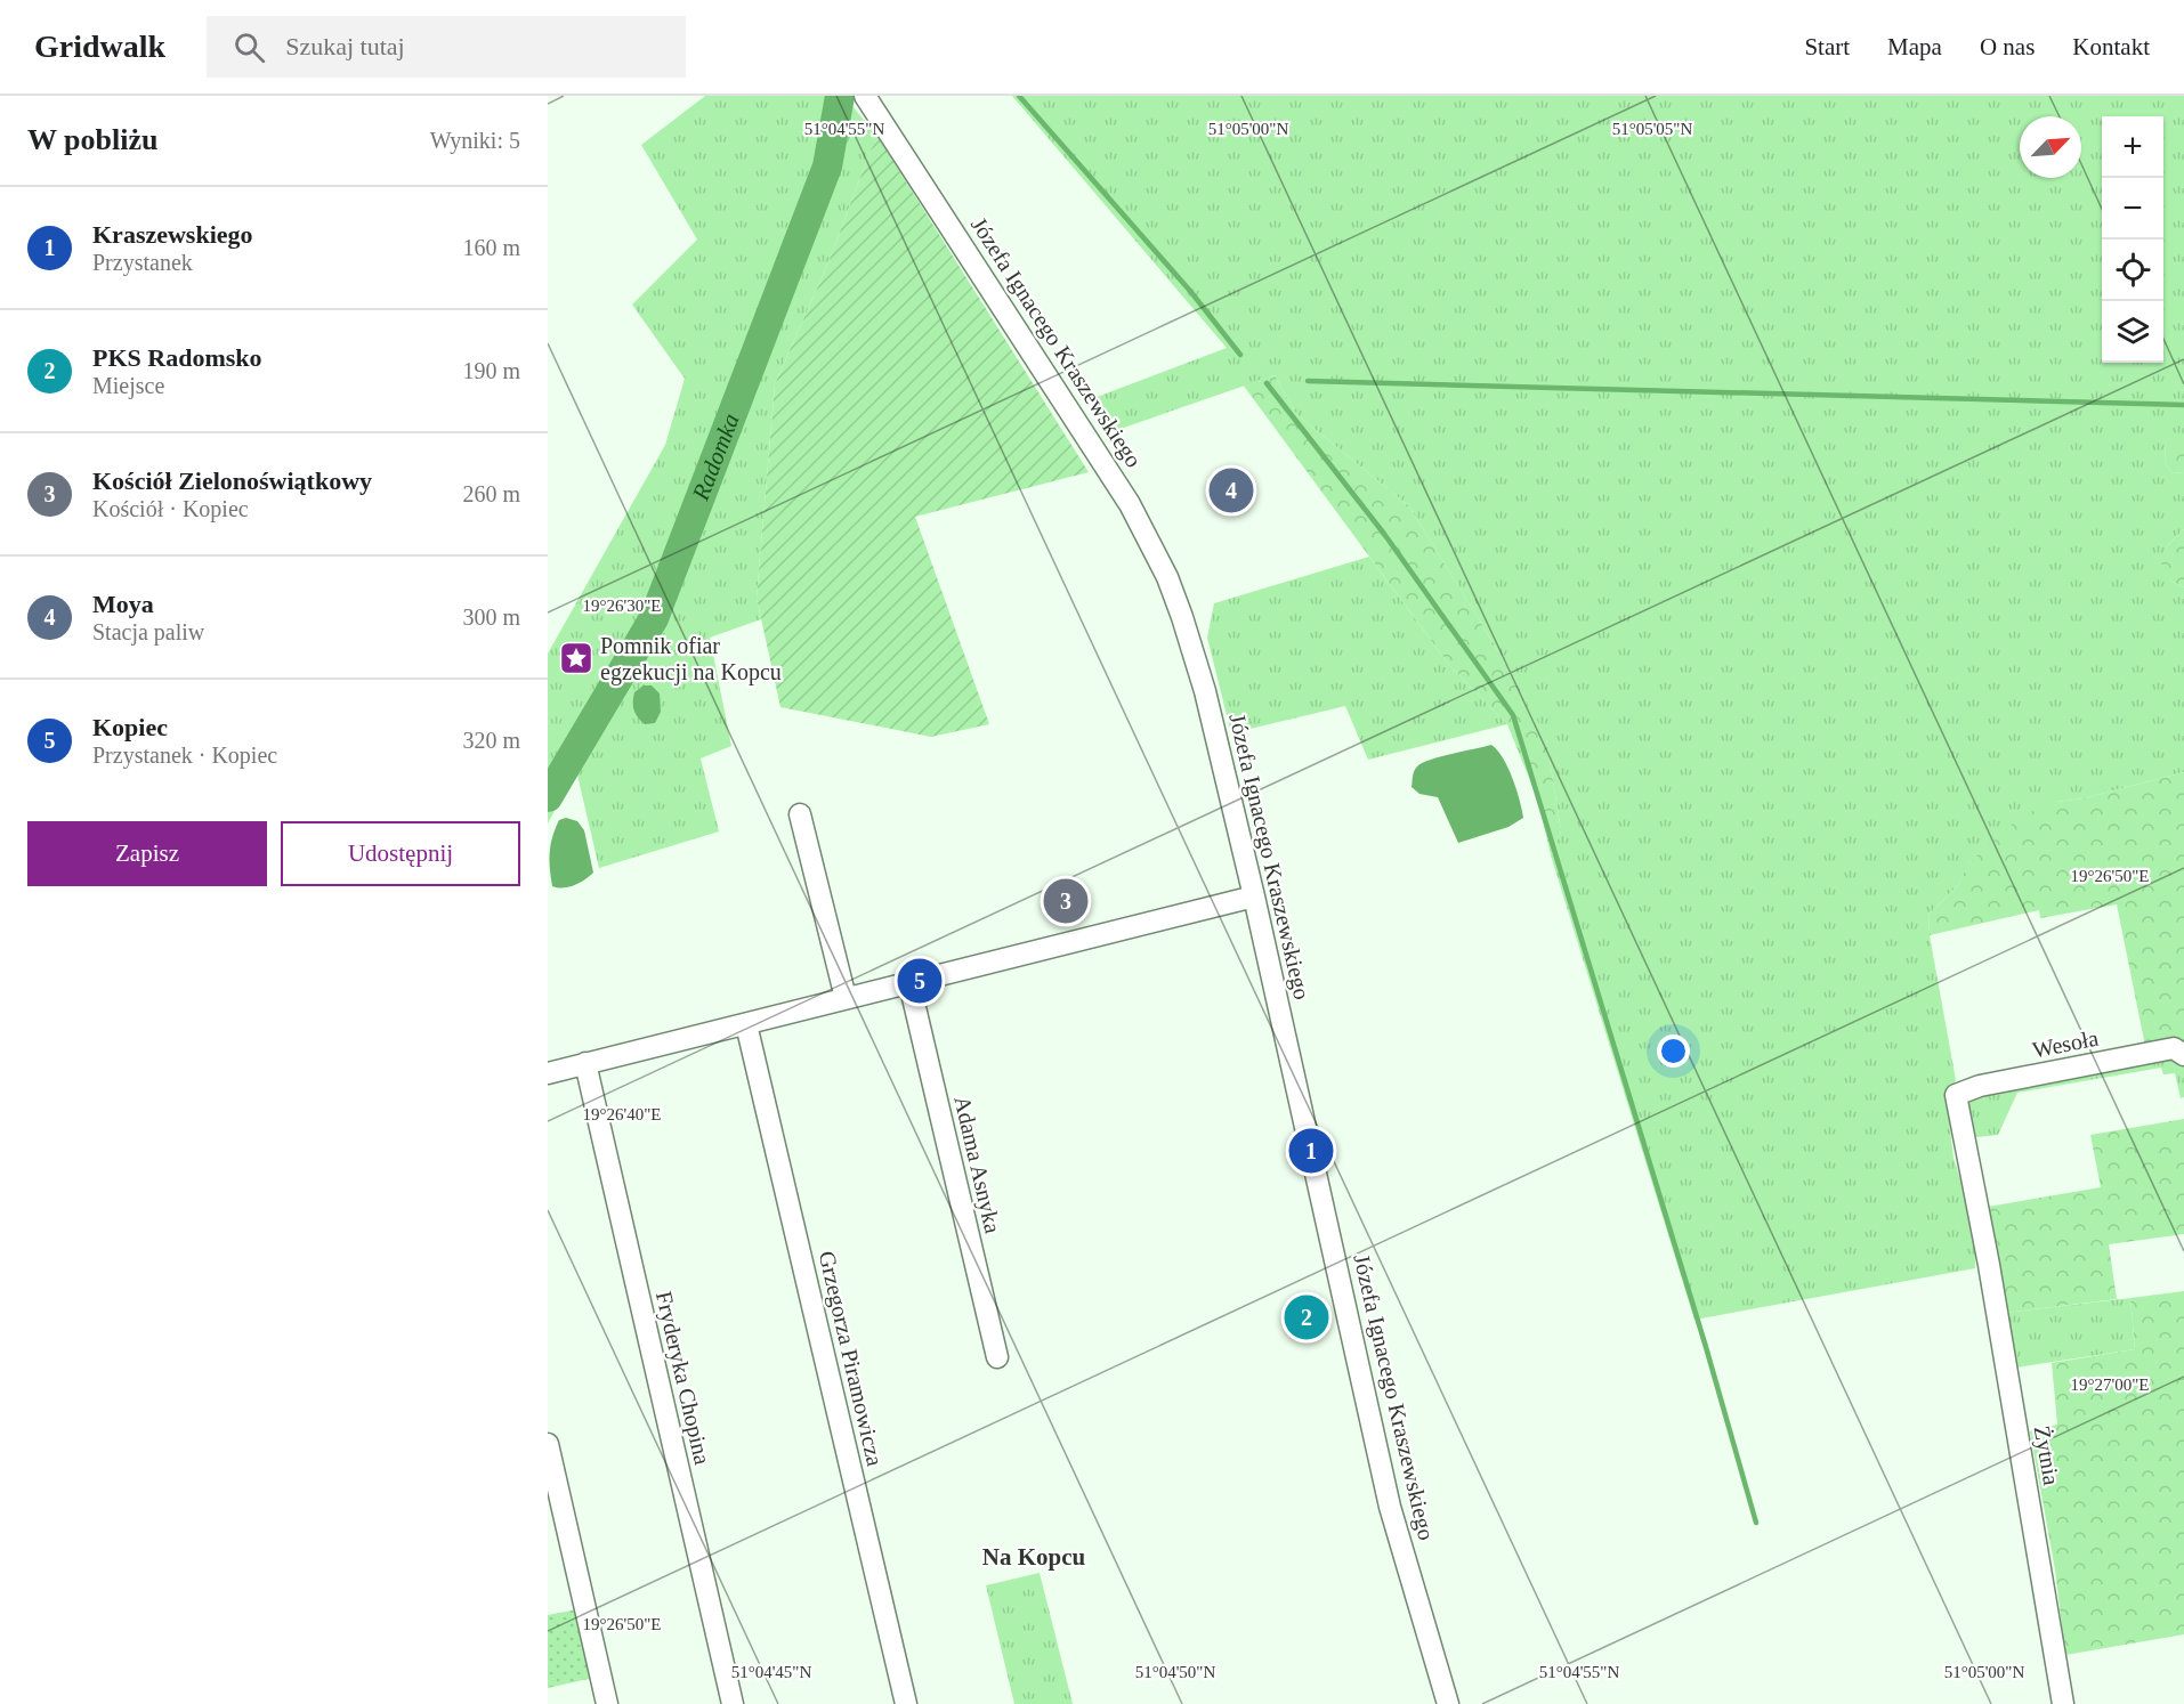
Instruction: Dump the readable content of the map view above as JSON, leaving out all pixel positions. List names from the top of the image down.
{
  "streets": {
    "street": [
      "Józefa Ignacego Kraszewskiego",
      "Wesoła",
      "Adama Asnyka",
      "Grzegorza Piramowicza",
      "Fryderyka Chopina",
      "Żytnia"
    ]
  },
  "crossings": [
    ["Wesoła", "Żytnia"]
  ],
  "districts": ["Na Kopcu"],
  "water": ["Radomka"],
  "places": {
    "place": ["Pomnik ofiar egzekucji na Kopcu"]
  },
  "north": "top right",
  "page": {
    "header": "Gridwalk",
    "search": "Szukaj tutaj",
    "nav": [
      "Start",
      "Mapa",
      "O nas",
      "Kontakt"
    ],
    "heading": ["W pobliżu", "Wyniki: 5"],
    "map_buttons": ["+", "−"],
    "list": [
      {
        "mark": "1",
        "name": "Kraszewskiego",
        "note": "Przystanek",
        "value": "160 m"
      },
      {
        "mark": "2",
        "name": "PKS Radomsko",
        "note": "Miejsce",
        "value": "190 m"
      },
      {
        "mark": "3",
        "name": "Kościół Zielonoświątkowy",
        "note": "Kościół · Kopiec",
        "value": "260 m"
      },
      {
        "mark": "4",
        "name": "Moya",
        "note": "Stacja paliw",
        "value": "300 m"
      },
      {
        "mark": "5",
        "name": "Kopiec",
        "note": "Przystanek · Kopiec",
        "value": "320 m"
      }
    ],
    "pins": [
      "4",
      "3",
      "5",
      "1",
      "2"
    ],
    "buttons": ["Zapisz", "Udostępnij"]
  },
  "coordinates": [
    "51°04'55\"N",
    "51°05'00\"N",
    "51°05'05\"N",
    "19°26'30\"E",
    "19°26'50\"E",
    "19°26'40\"E",
    "19°27'00\"E",
    "51°04'50\"N",
    "51°04'45\"N"
  ]
}
